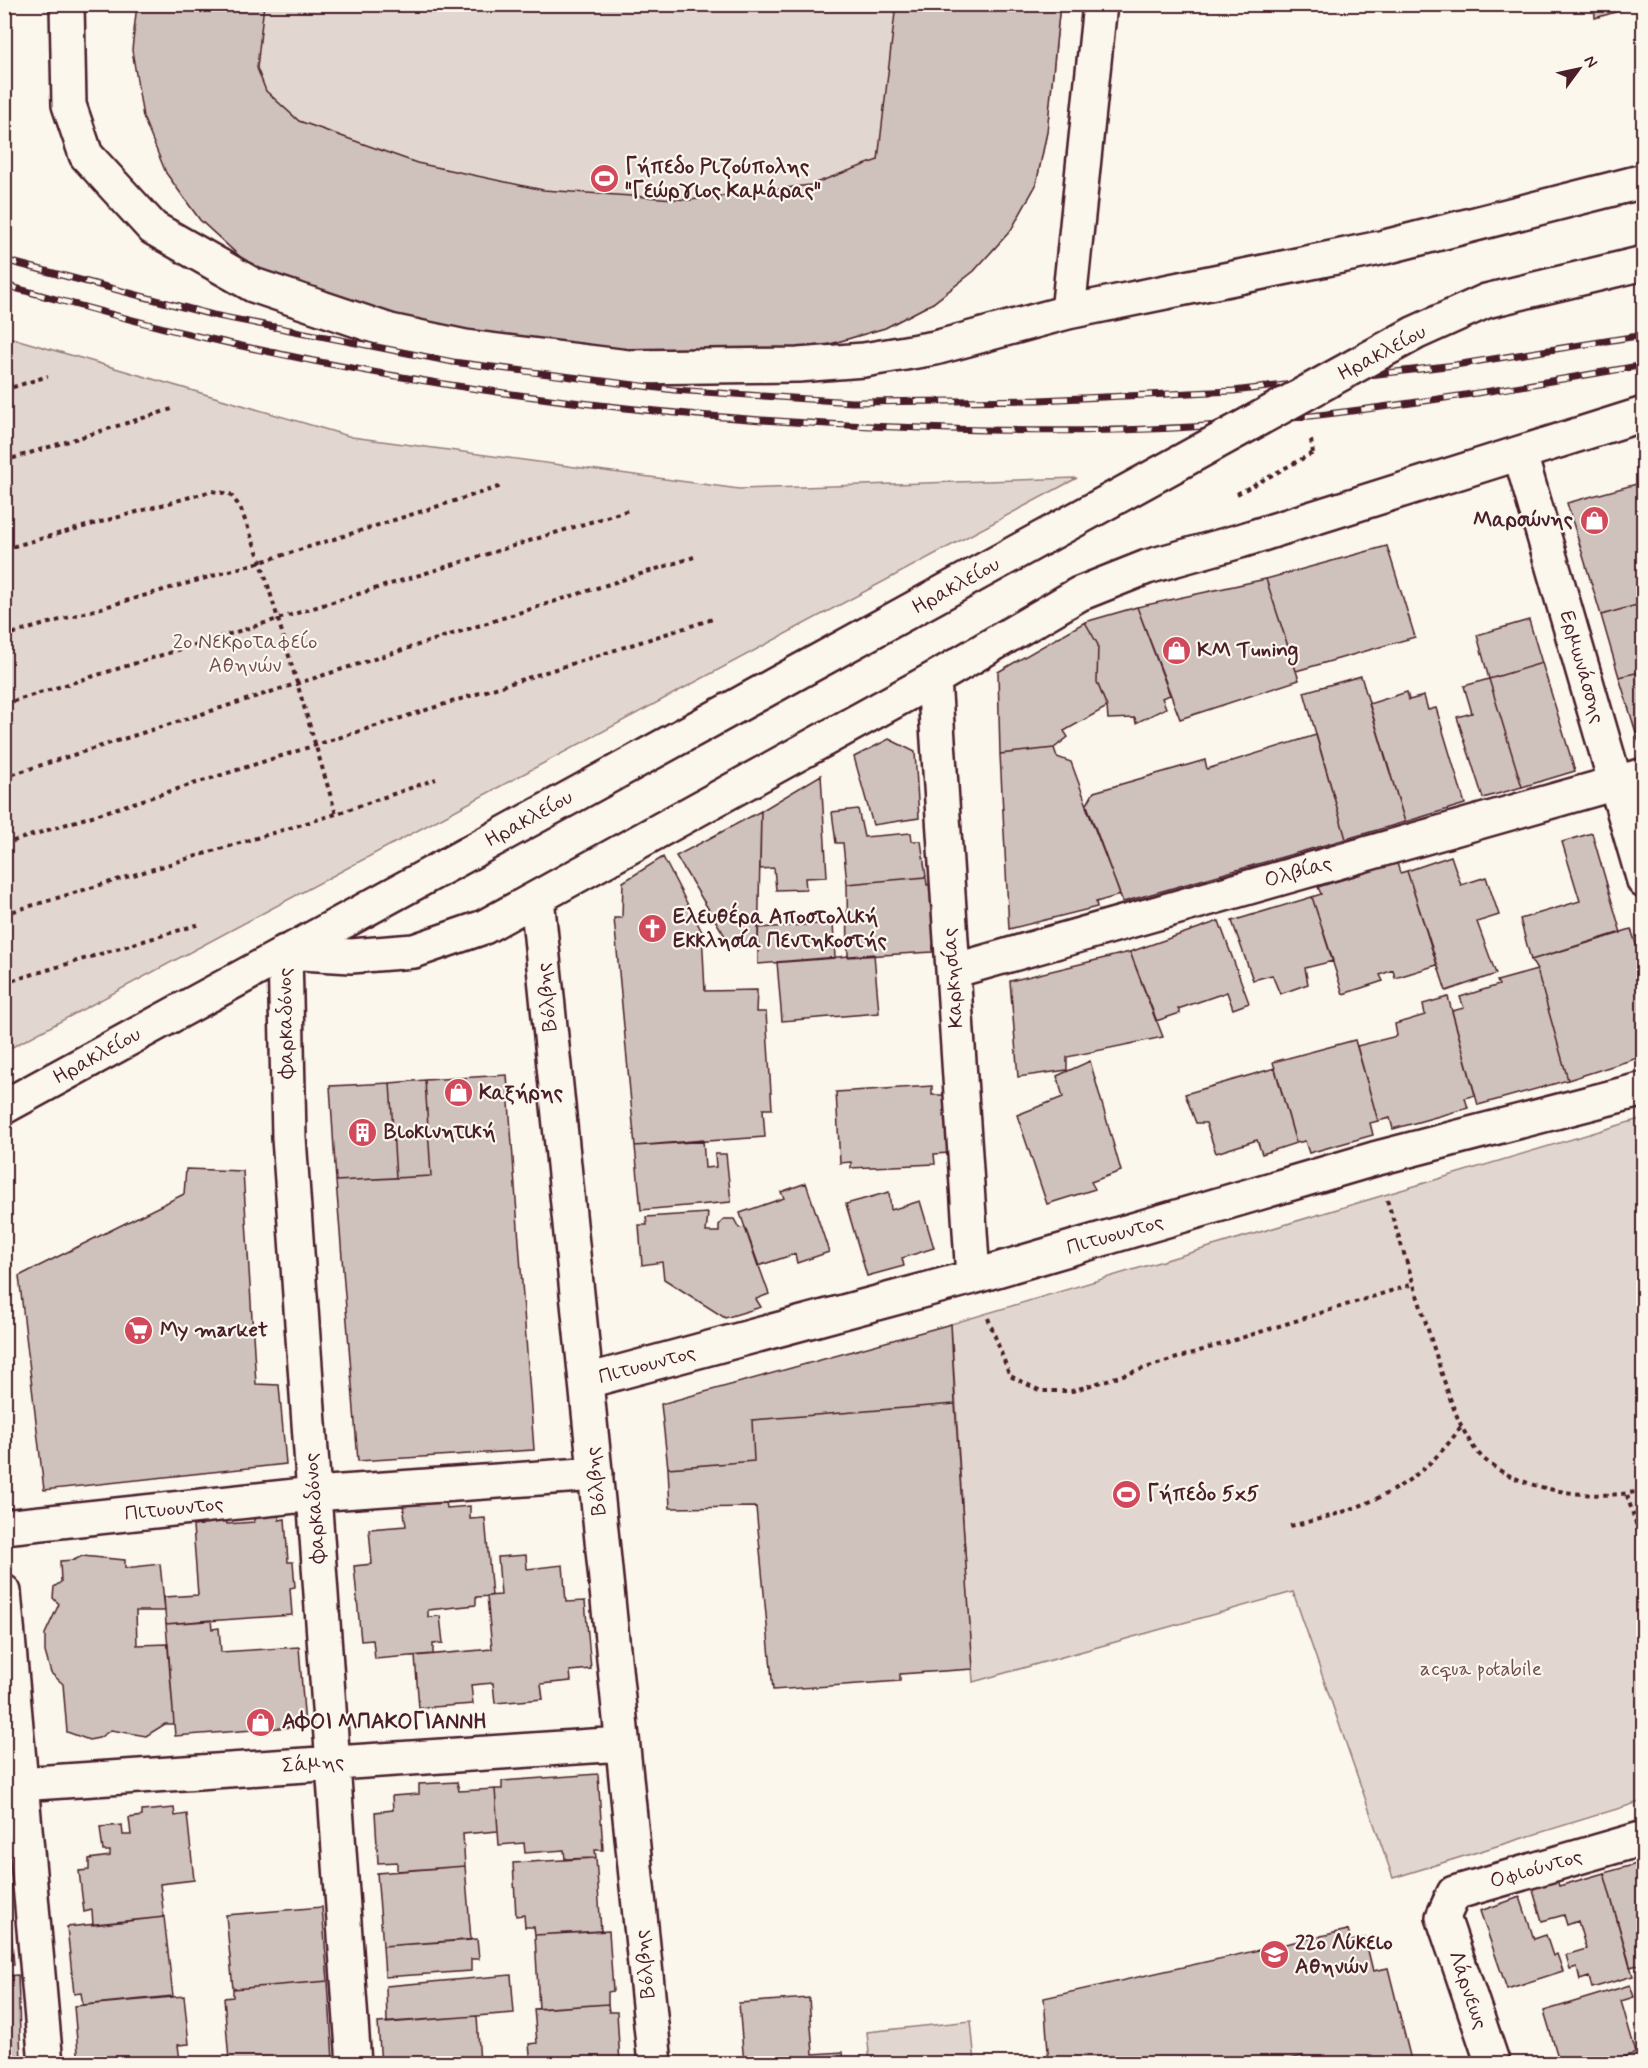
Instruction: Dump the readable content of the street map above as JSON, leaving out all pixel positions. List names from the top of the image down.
{
  "streets": {
    "street": [
      "Ηρακλείου",
      "Ερμωνάσσης",
      "Ολβίας",
      "Καρκησίας",
      "Βόλβης",
      "Φαρκαδόνος",
      "Πιτυουντος",
      "Σάμης",
      "Οφιούντος",
      "Λάρνεως"
    ]
  },
  "crossings": [
    ["Ηρακλείου", "Φαρκαδόνος"],
    ["Ερμωνάσσης", "Ολβίας"],
    ["Ολβίας", "Καρκησίας"],
    ["Καρκησίας", "Πιτυουντος"],
    ["Βόλβης", "Πιτυουντος"],
    ["Βόλβης", "Σάμης"],
    ["Φαρκαδόνος", "Πιτυουντος"],
    ["Φαρκαδόνος", "Σάμης"],
    ["Οφιούντος", "Λάρνεως"]
  ],
  "parks": ["2ο Νεκροταφείο Αθηνών", "acqua potabile"],
  "places": {
    "sports": ["Γήπεδο Ριζούπολης \"Γεώργιος Καμάρας\"", "Γήπεδο 5x5"],
    "shop": [
      "Μαρσώνης",
      "KM Tuning",
      "Καξήρης",
      "ΑΦΟΙ ΜΠΑΚΟΓΙΑΝΝΗ"
    ],
    "church": ["Ελευθέρα Αποστολική Εκκλησία Πεντηκοστής"],
    "building": ["Βιοκινητική"],
    "supermarket": ["My market"],
    "school or university": ["22ο Λύκειο Αθηνών"]
  },
  "north": "top right"
}
